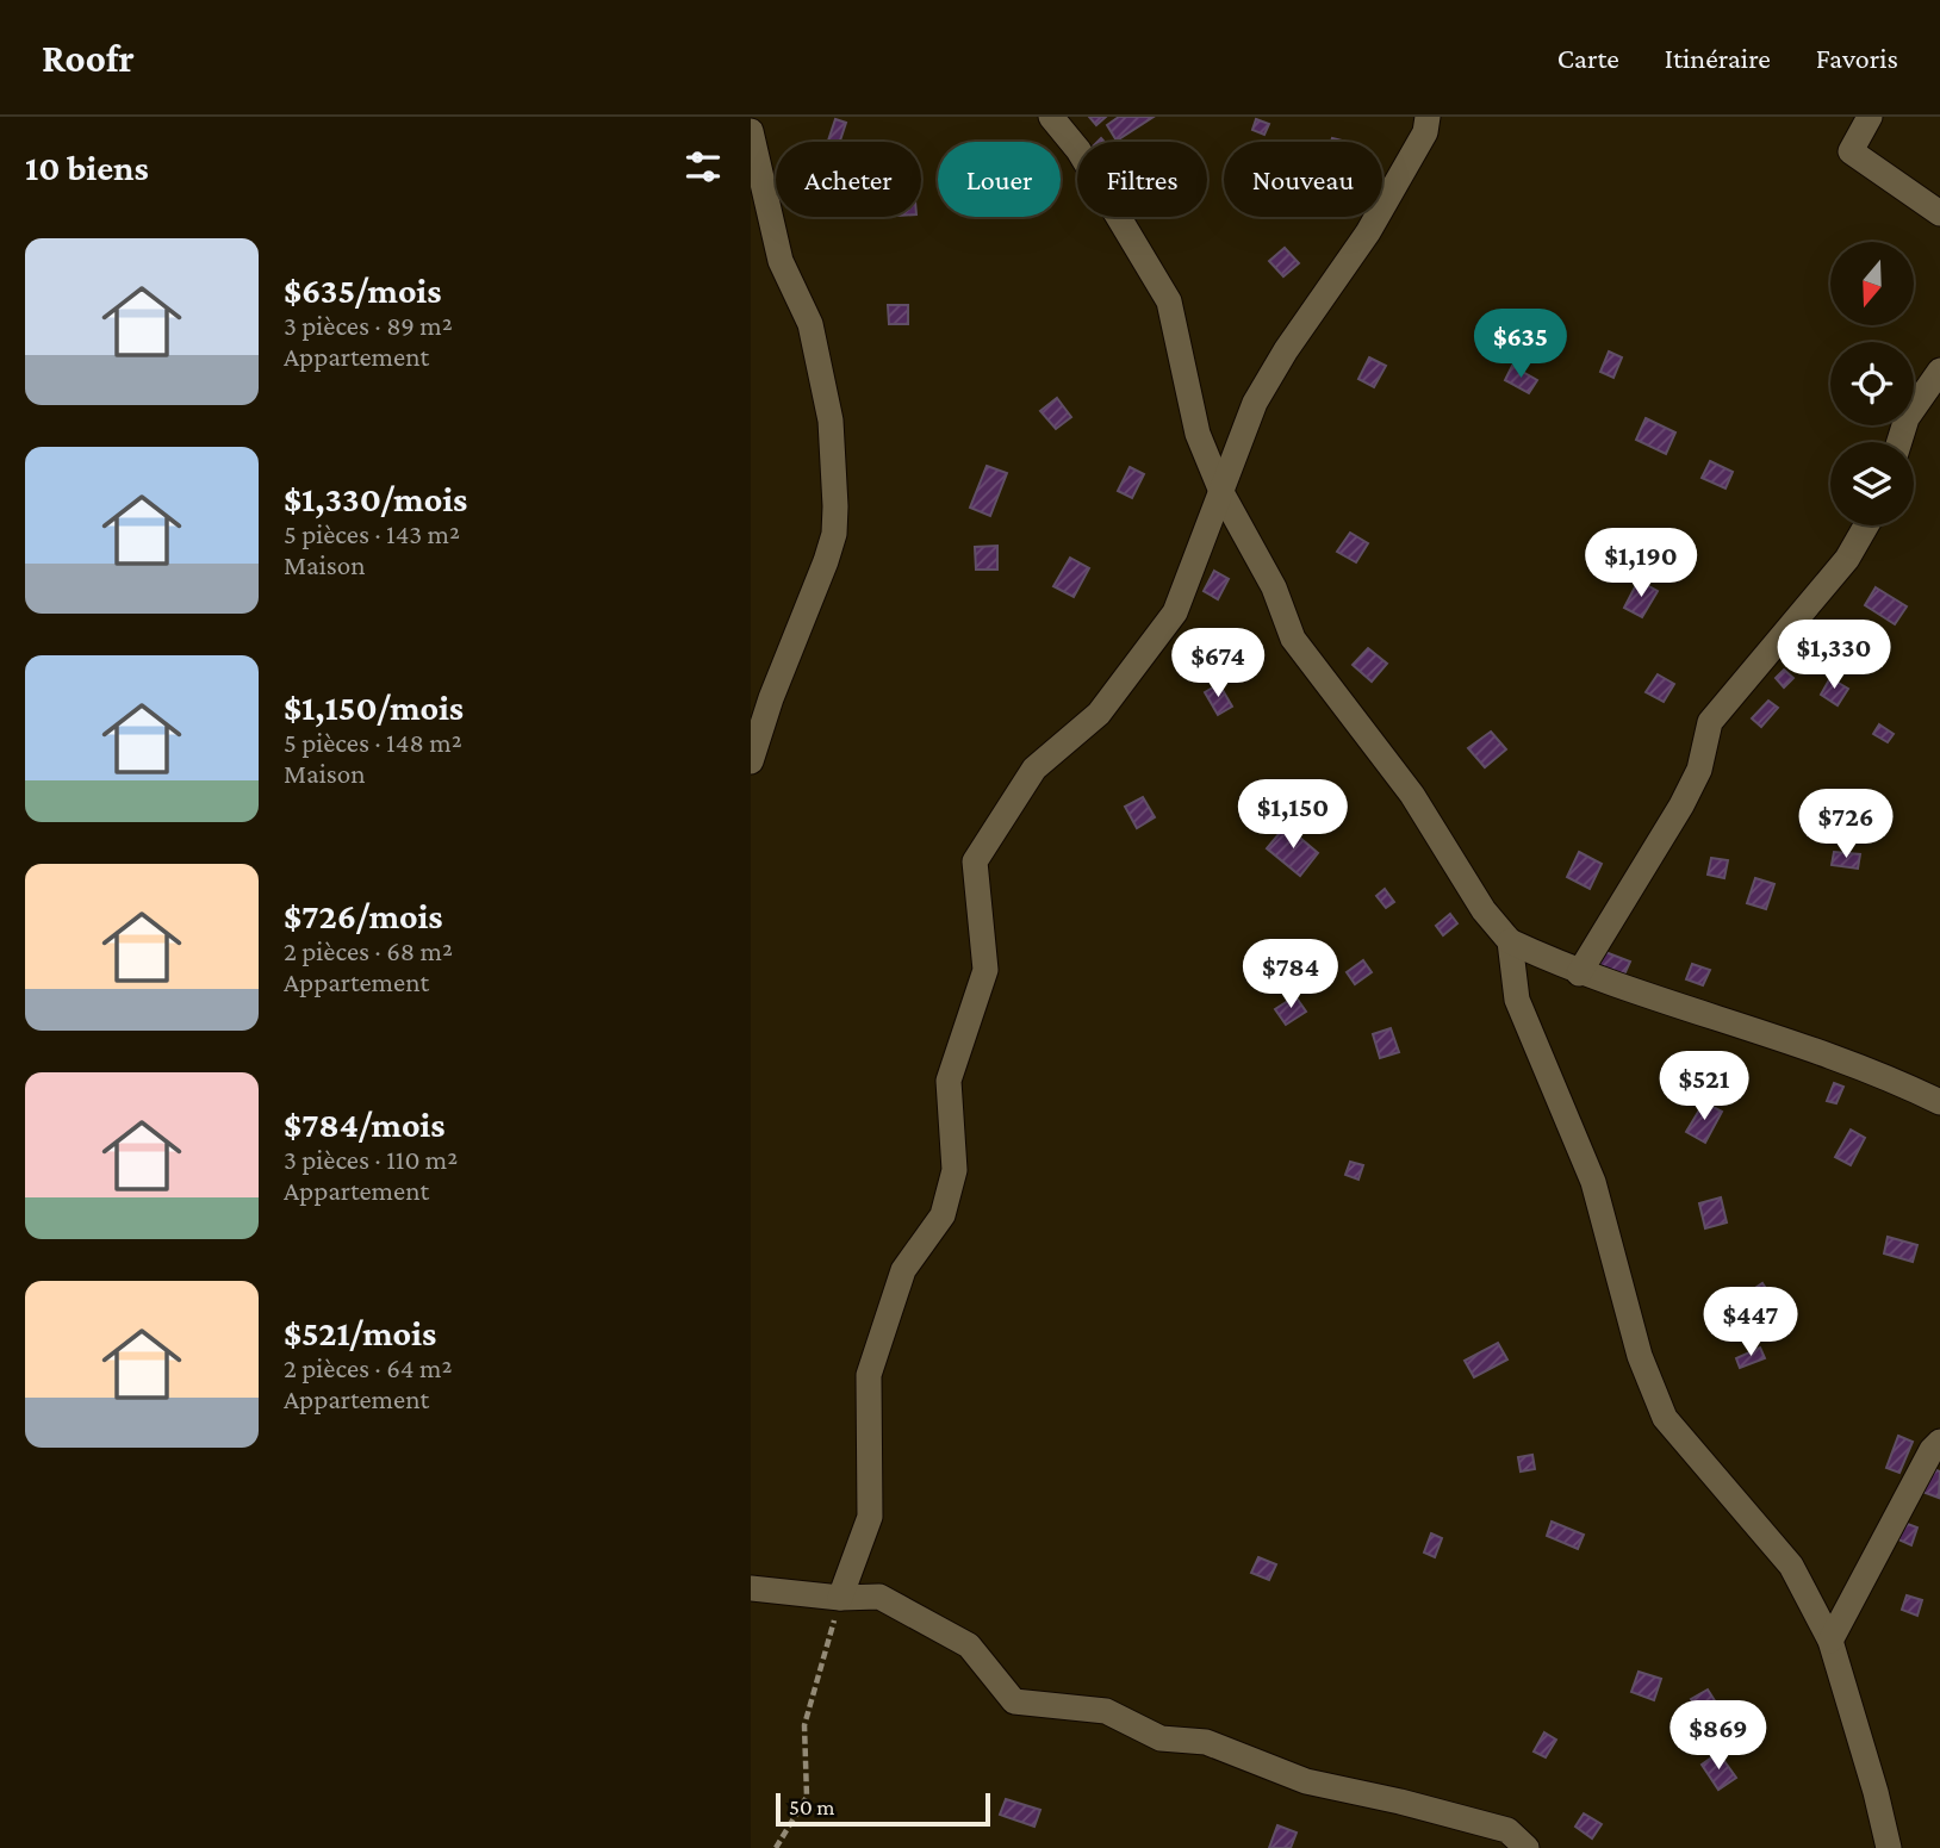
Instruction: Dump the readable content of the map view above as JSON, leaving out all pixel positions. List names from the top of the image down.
{
  "scale_bar": "50 m",
  "north": "bottom",
  "page": {
    "header": "Roofr",
    "nav": ["Carte", "Itinéraire", "Favoris"],
    "heading": "10 biens",
    "chip": [
      "Acheter",
      "Louer",
      "Filtres",
      "Nouveau"
    ],
    "list": [
      {
        "name": "$635/mois",
        "note": "3 pièces · 89 m² · Appartement"
      },
      {
        "name": "$1,330/mois",
        "note": "5 pièces · 143 m² · Maison"
      },
      {
        "name": "$1,150/mois",
        "note": "5 pièces · 148 m² · Maison"
      },
      {
        "name": "$726/mois",
        "note": "2 pièces · 68 m² · Appartement"
      },
      {
        "name": "$784/mois",
        "note": "3 pièces · 110 m² · Appartement"
      },
      {
        "name": "$521/mois",
        "note": "2 pièces · 64 m² · Appartement"
      }
    ],
    "price": [
      "$635",
      "$1,190",
      "$1,330",
      "$674",
      "$1,150",
      "$726",
      "$784",
      "$521",
      "$447",
      "$869"
    ],
    "scale": "50 m"
  }
}
